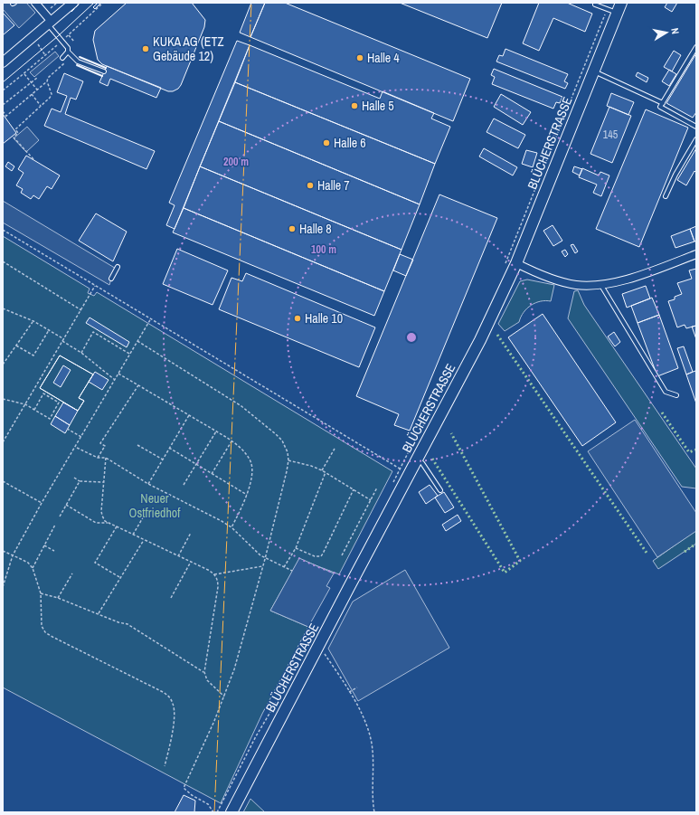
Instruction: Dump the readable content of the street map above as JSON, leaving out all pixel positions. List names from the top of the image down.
{
  "streets": {
    "main road": ["BLÜCHERSTRASSE"]
  },
  "parks": ["Neuer Ostfriedhof"],
  "places": [
    "KUKA AG (ETZ Gebäude 12)",
    "Halle 4",
    "Halle 5",
    "Halle 6",
    "Halle 7",
    "Halle 8",
    "Halle 10"
  ],
  "house_numbers": ["145"],
  "north": "right",
  "rings": ["200 m", "100 m"]
}
